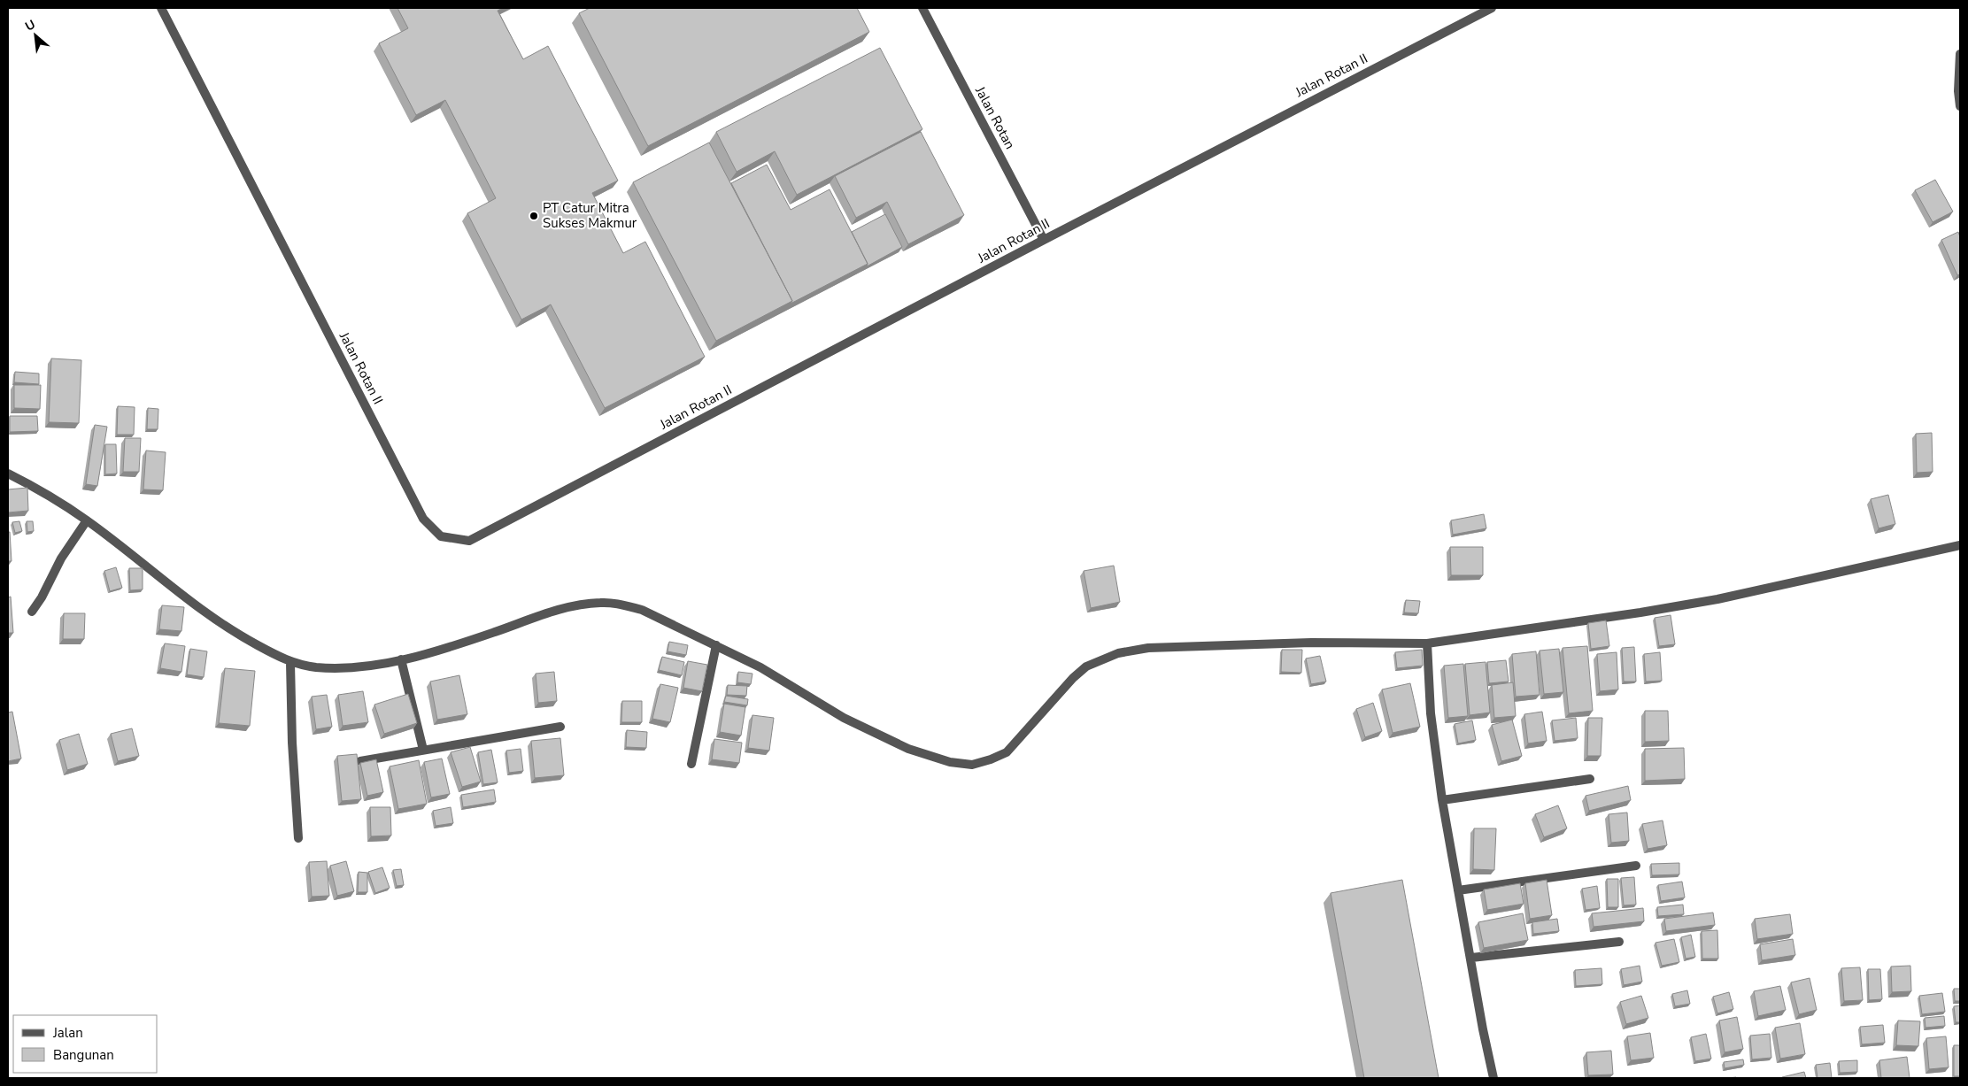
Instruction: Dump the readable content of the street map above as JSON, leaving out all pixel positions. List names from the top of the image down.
{
  "streets": {
    "street": ["Jalan Rotan II", "Jalan Rotan"]
  },
  "crossings": [
    ["Jalan Rotan II", "Jalan Rotan"]
  ],
  "places": ["PT Catur Mitra Sukses Makmur"],
  "legend": ["Jalan", "Bangunan"],
  "north": "top left"
}
